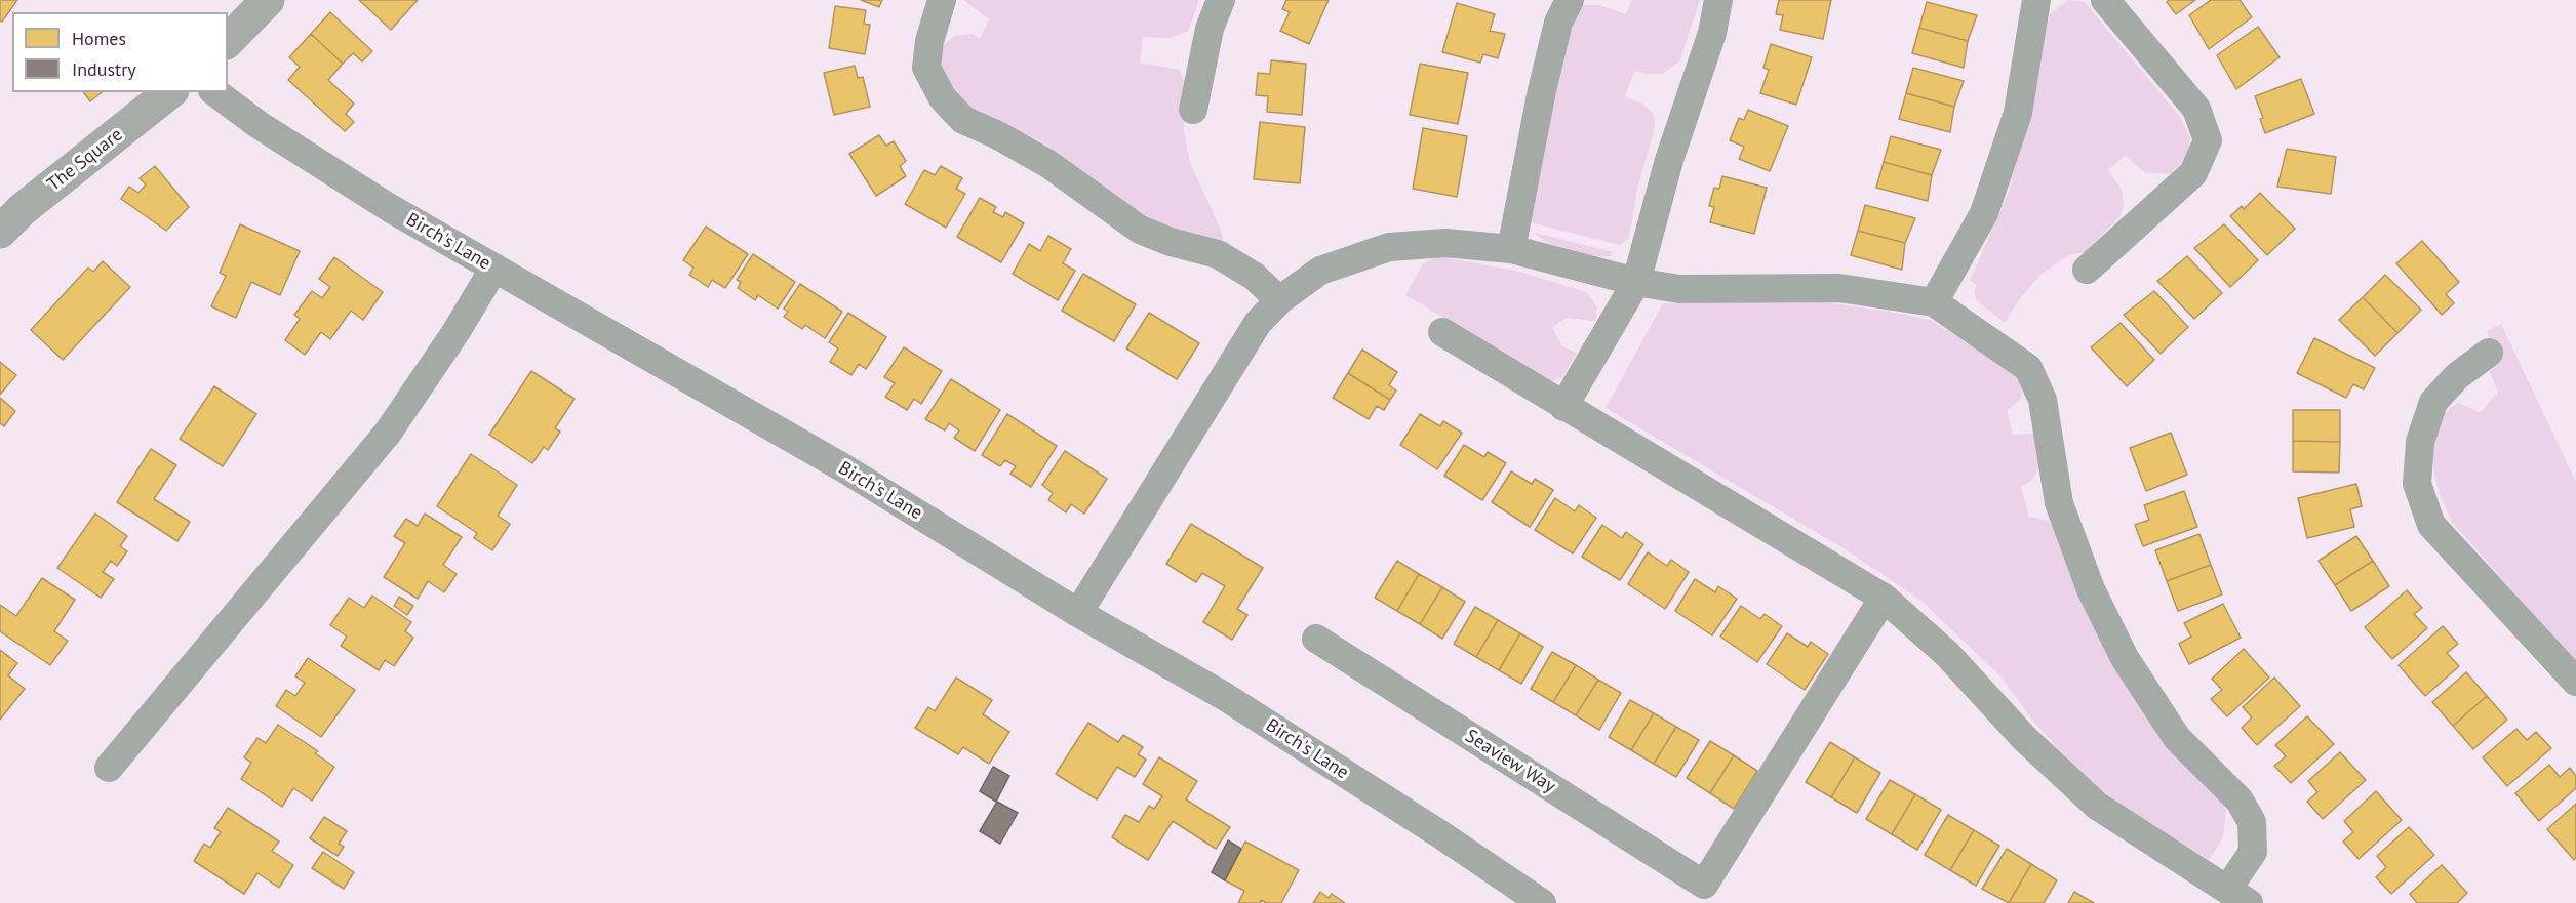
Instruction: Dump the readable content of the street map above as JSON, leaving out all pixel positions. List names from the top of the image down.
{
  "streets": {
    "main road": ["The Square"],
    "street": ["Birch's Lane", "Seaview Way"]
  },
  "legend": ["Homes", "Industry"]
}
